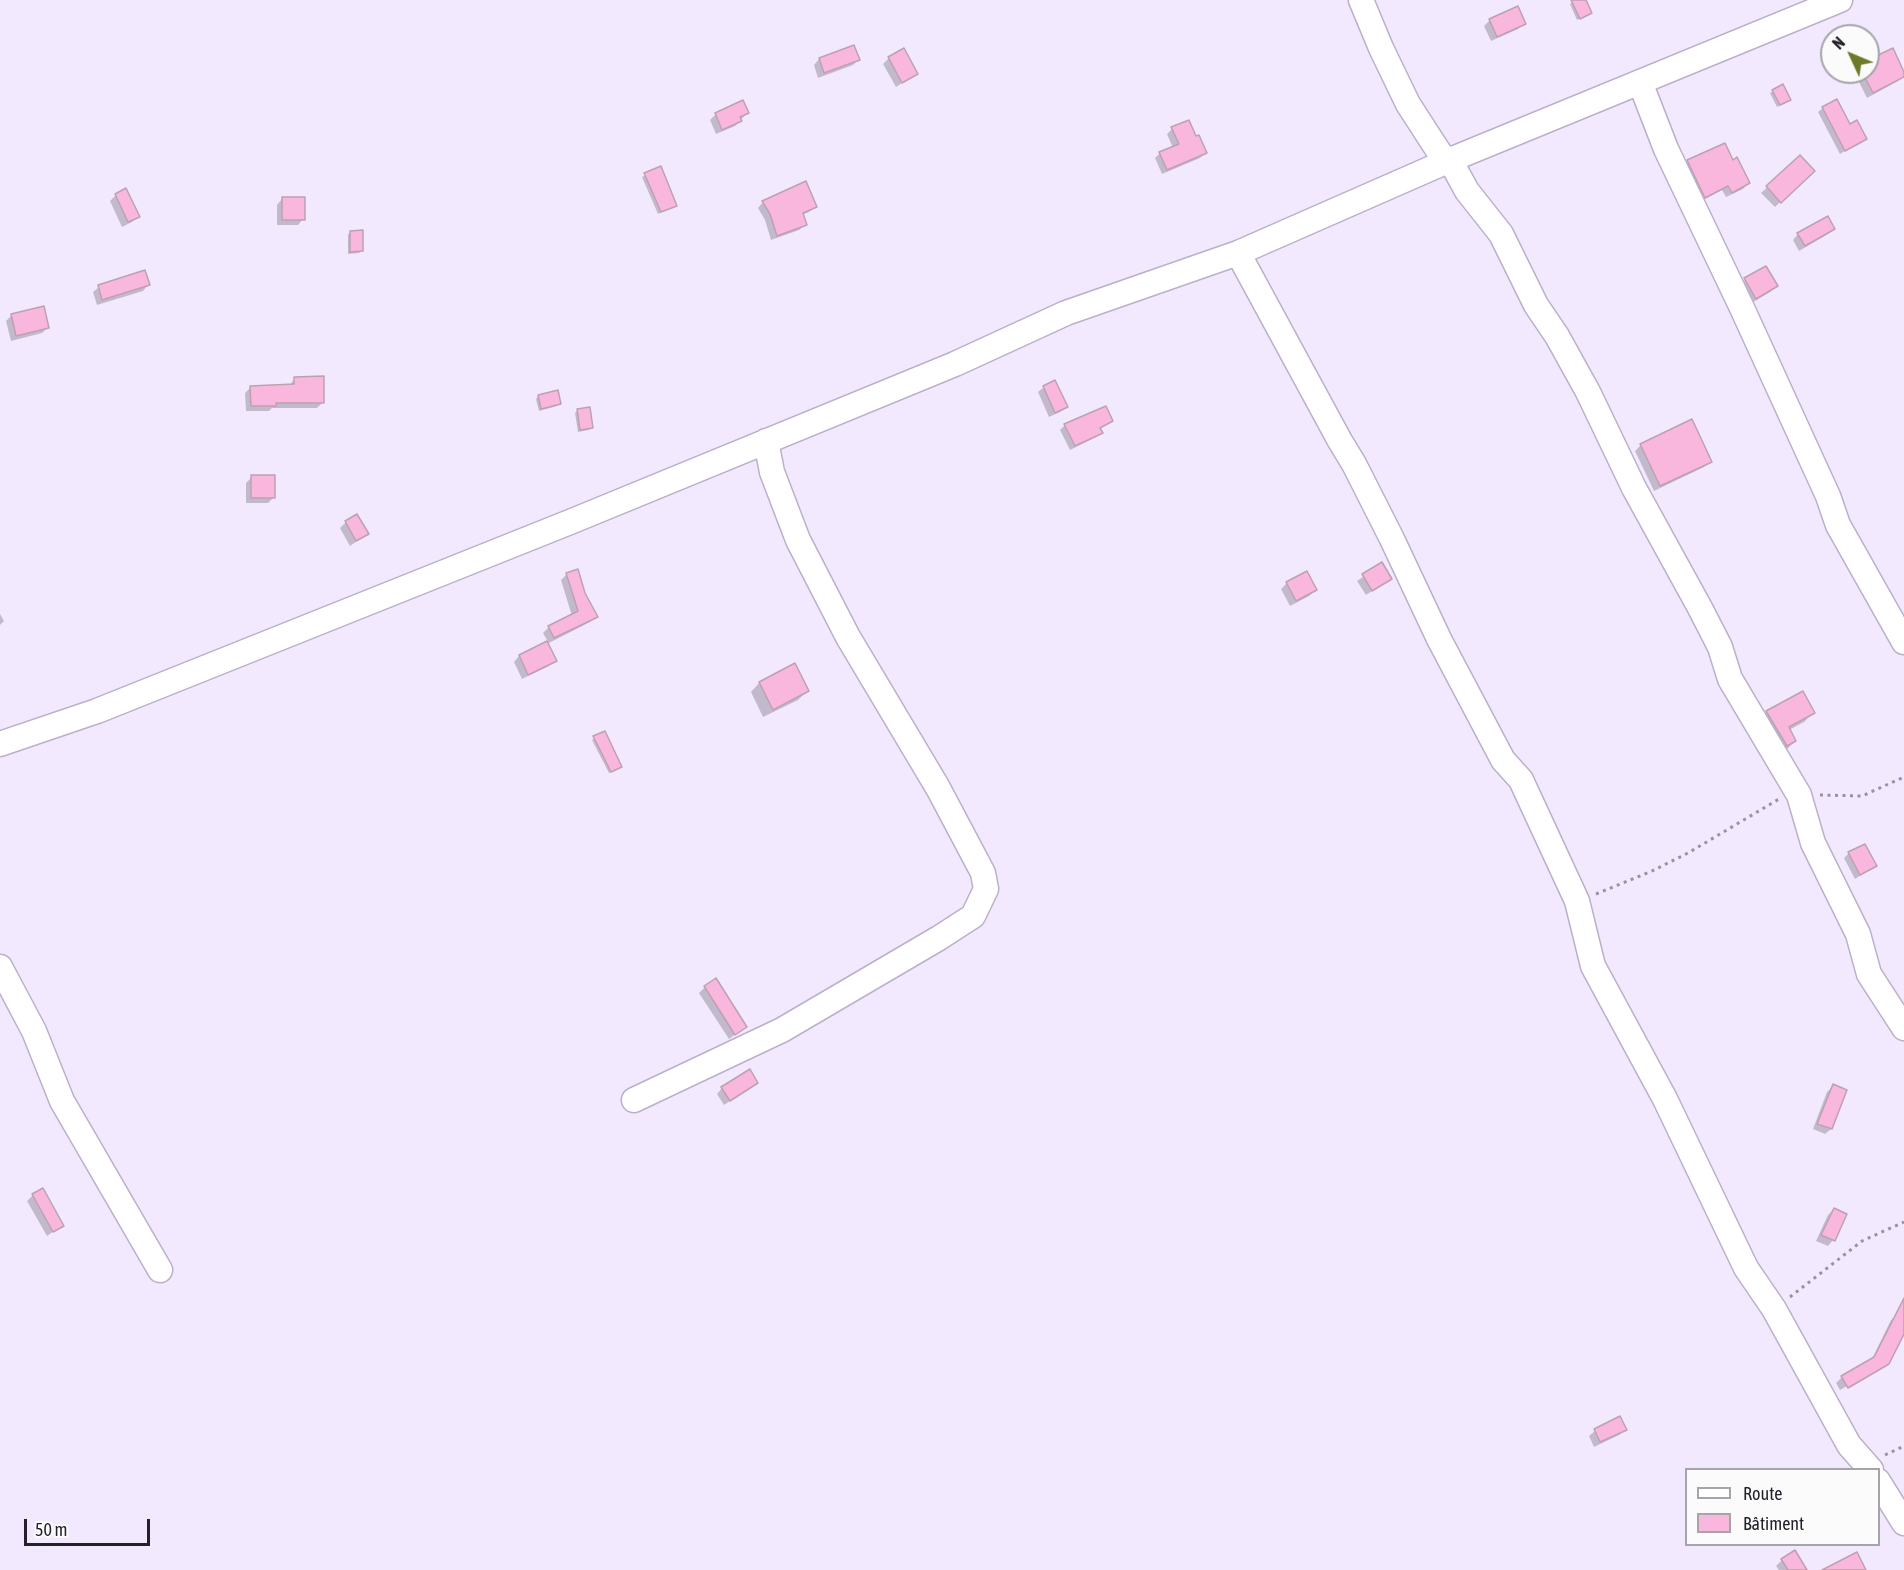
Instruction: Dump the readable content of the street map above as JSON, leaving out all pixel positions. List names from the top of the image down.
{
  "legend": ["Route", "Bâtiment"],
  "scale_bar": "50 m",
  "north": "top left"
}
